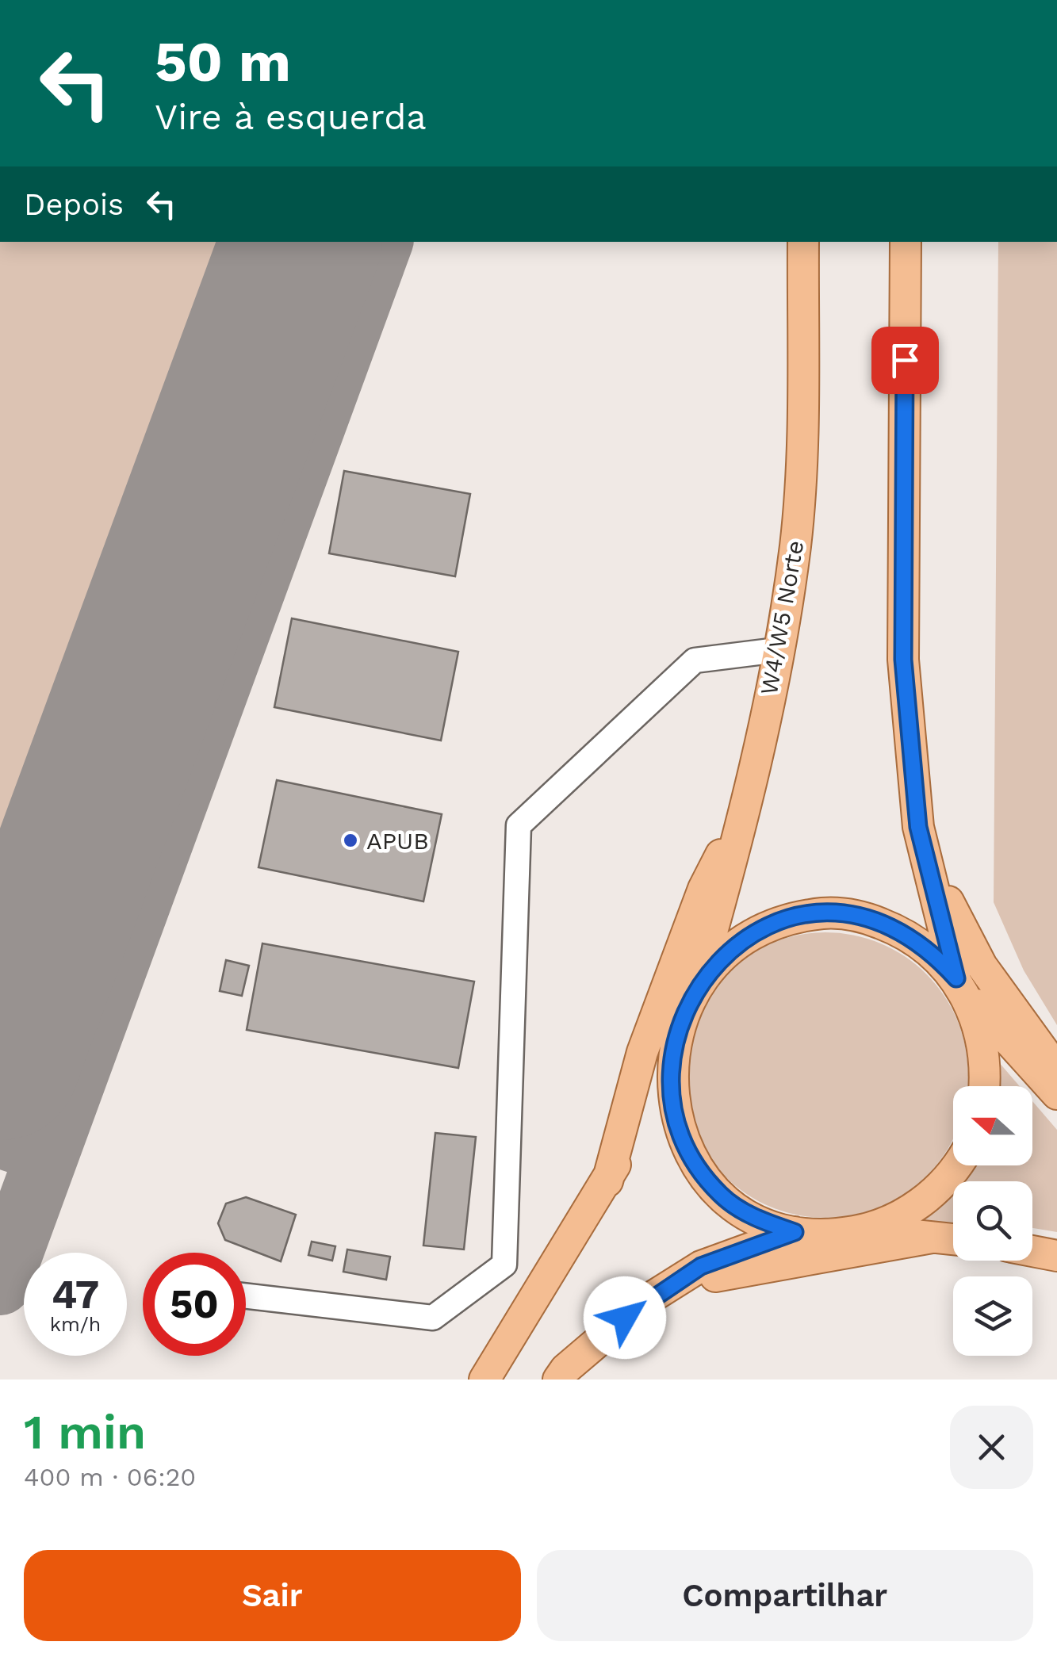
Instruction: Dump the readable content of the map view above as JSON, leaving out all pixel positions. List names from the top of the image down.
{
  "streets": {
    "main road": ["W4/W5 Norte"]
  },
  "places": ["APUB"],
  "north": "left",
  "page": {
    "turn": ["50 m", "Vire à esquerda"],
    "then": "Depois",
    "speed": "47 km/h",
    "limit": "50",
    "heading": ["1 min", "400 m · 06:20"],
    "buttons": ["Sair", "Compartilhar"]
  }
}
